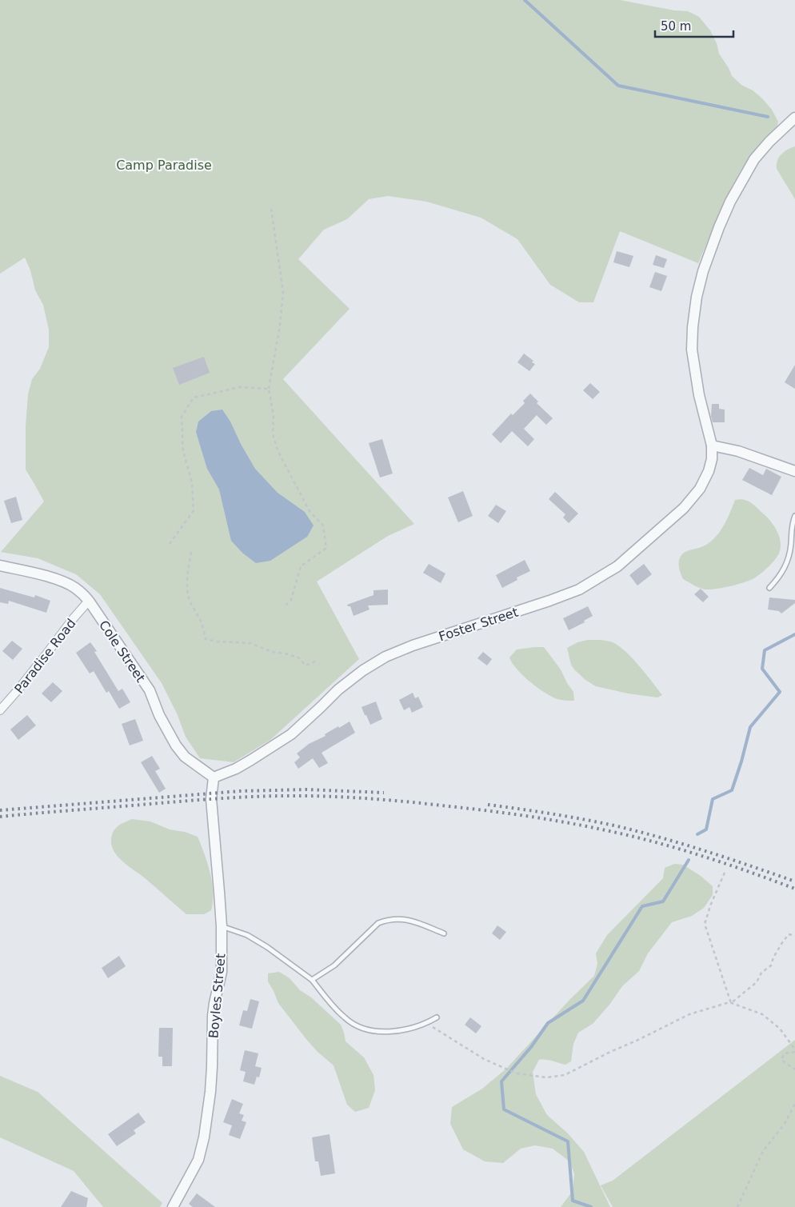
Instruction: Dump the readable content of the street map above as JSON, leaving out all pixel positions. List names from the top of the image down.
{
  "streets": {
    "street": [
      "Foster Street",
      "Cole Street",
      "Paradise Road",
      "Boyles Street"
    ]
  },
  "crossings": [
    ["Foster Street", "Cole Street"],
    ["Foster Street", "Boyles Street"],
    ["Cole Street", "Paradise Road"],
    ["Cole Street", "Boyles Street"]
  ],
  "parks": ["Camp Paradise"],
  "scale_bar": "50 m"
}
